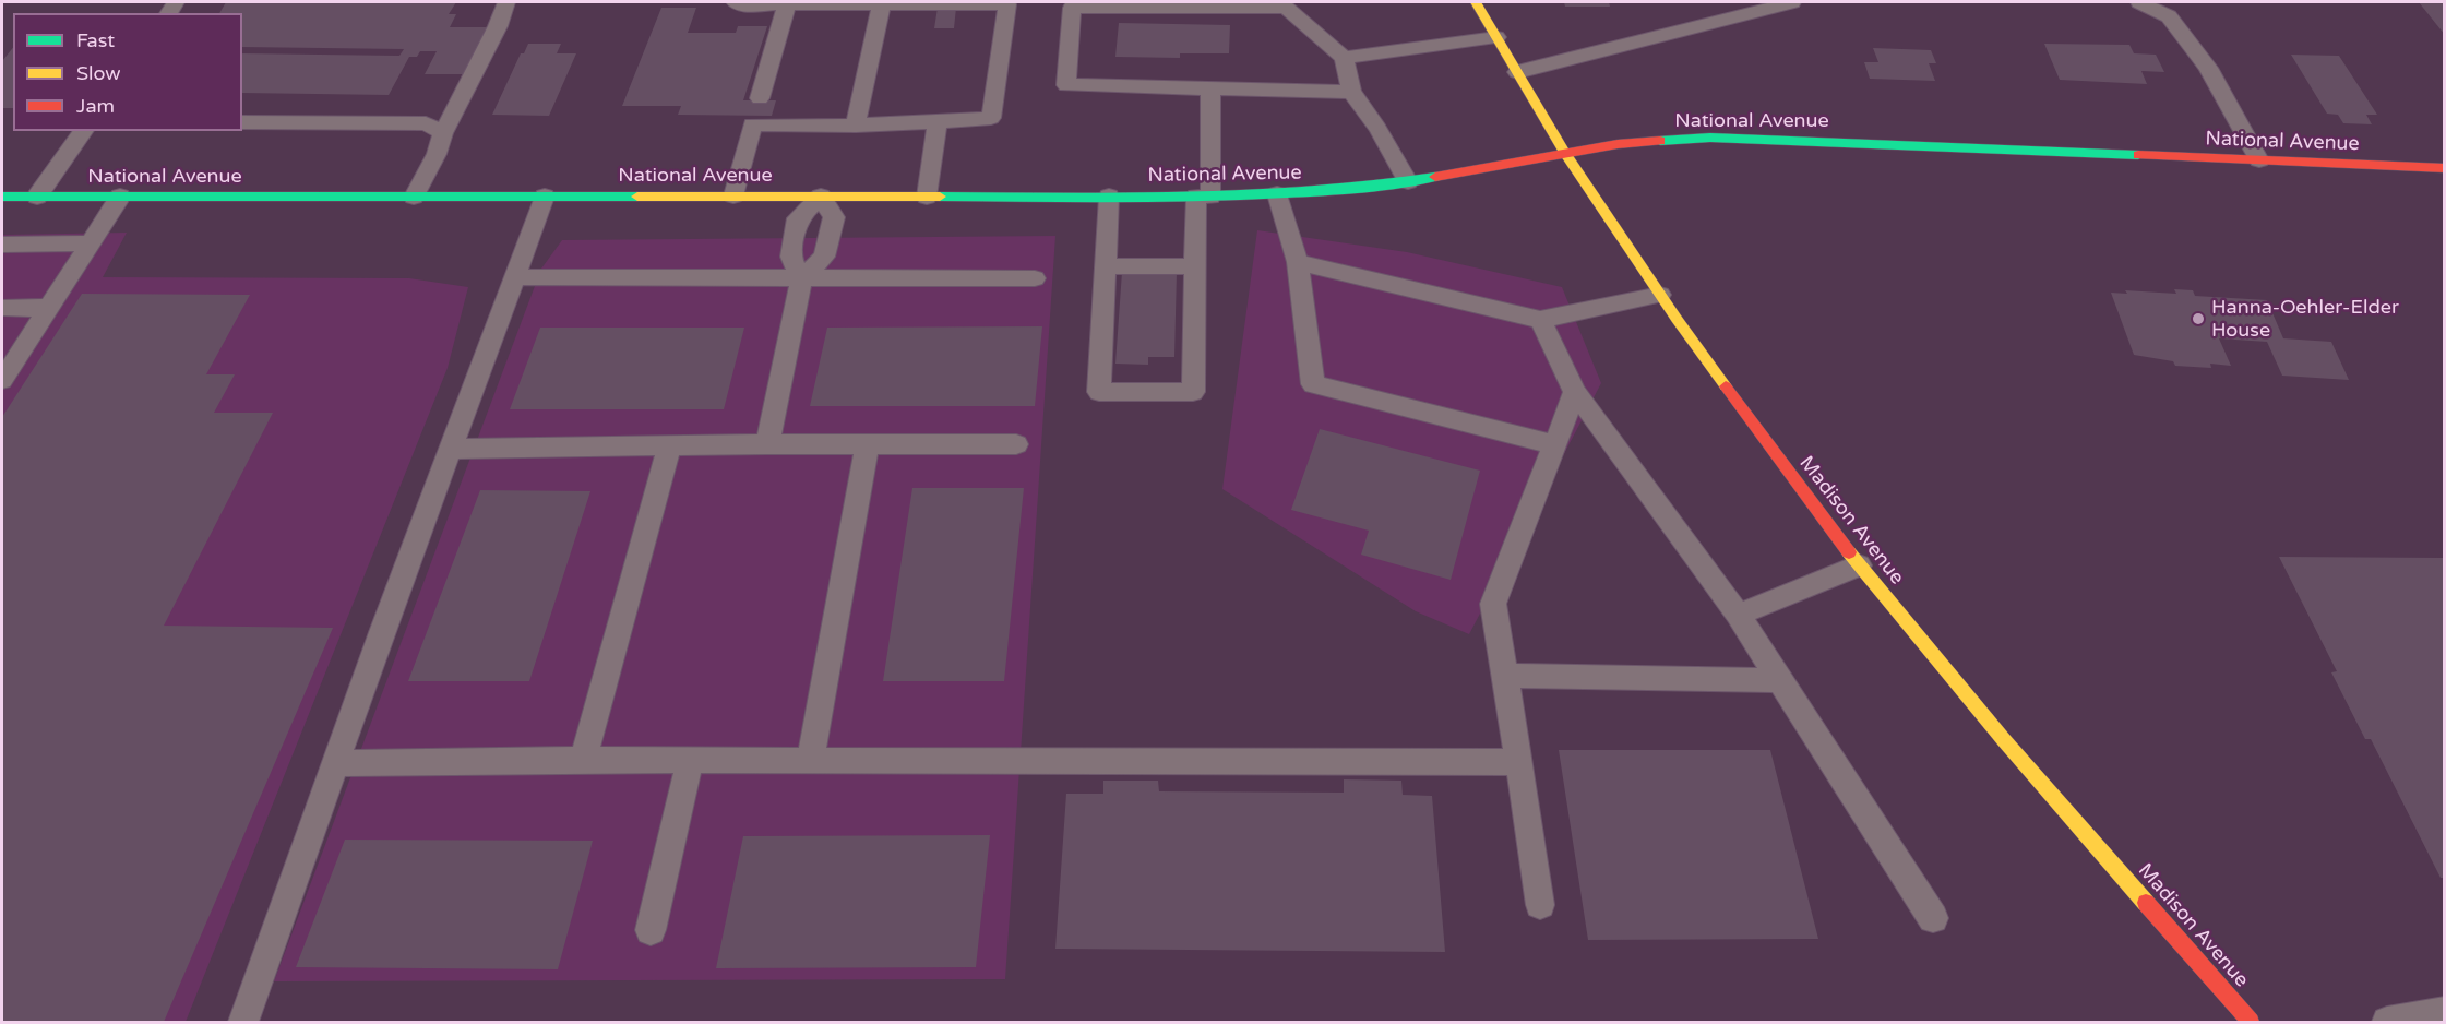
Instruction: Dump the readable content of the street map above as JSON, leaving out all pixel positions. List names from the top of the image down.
{
  "streets": {
    "street": ["National Avenue", "Madison Avenue"]
  },
  "crossings": [
    ["National Avenue", "Madison Avenue"]
  ],
  "places": ["Hanna-Oehler-Elder House"],
  "legend": ["Fast", "Slow", "Jam"]
}
